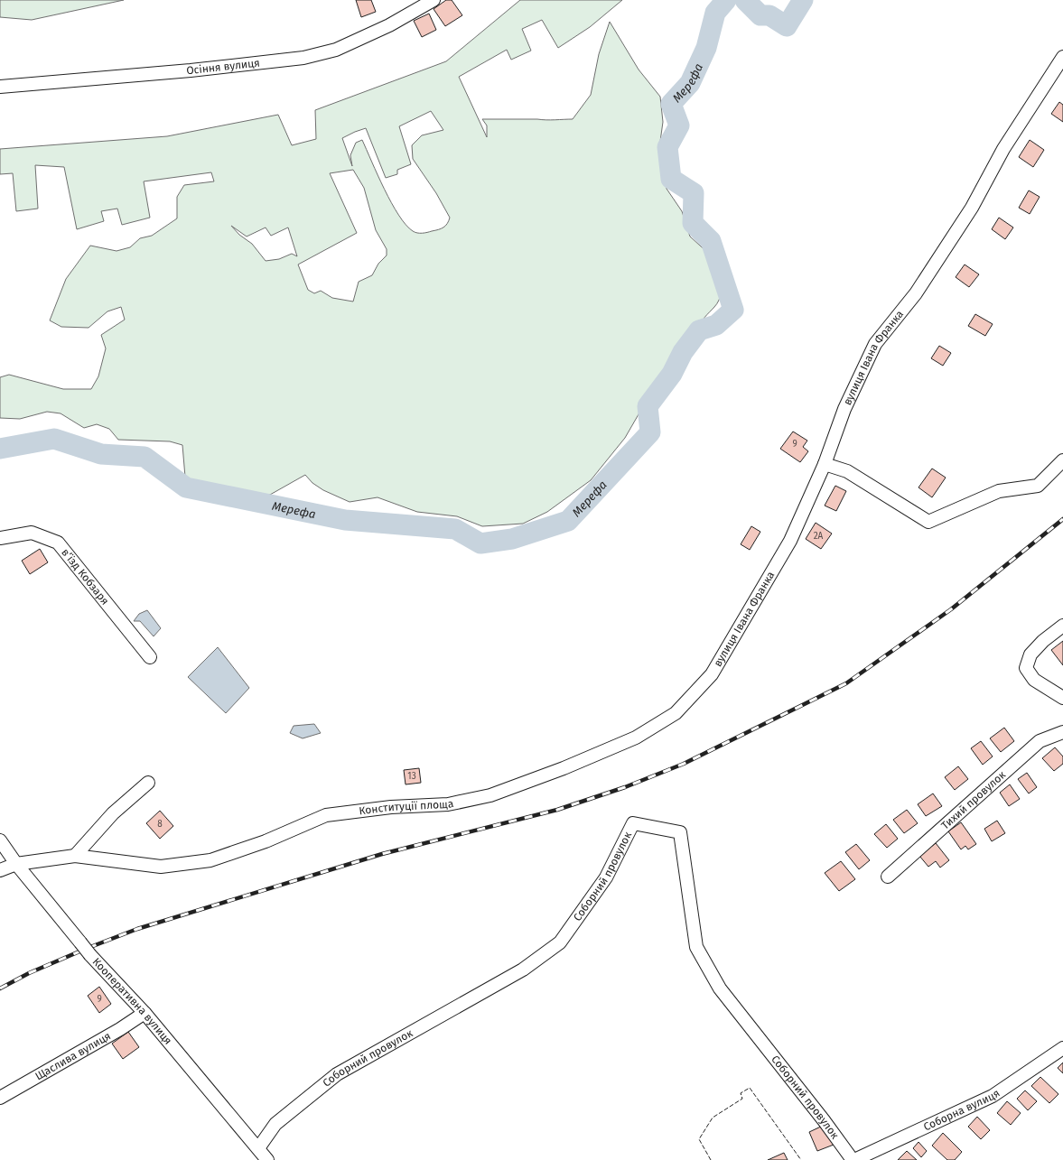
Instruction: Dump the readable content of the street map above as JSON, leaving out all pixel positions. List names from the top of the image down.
{
  "streets": {
    "street": [
      "Осіння вулиця",
      "вулиця Івана Франка",
      "в’їзд Кобзаря",
      "Тихий провулок",
      "Конституції площа",
      "Соборний провулок",
      "Кооперативна вулиця",
      "Щаслива вулиця",
      "Соборна вулиця"
    ]
  },
  "crossings": [
    ["вулиця Івана Франка", "Конституції площа"],
    ["Конституції площа", "Кооперативна вулиця"],
    ["Соборний провулок", "Кооперативна вулиця"],
    ["Соборний провулок", "Соборна вулиця"],
    ["Кооперативна вулиця", "Щаслива вулиця"]
  ],
  "water": ["Мерефа"],
  "house_numbers": [
    "9",
    "2А",
    "13",
    "8",
    "9"
  ]
}
